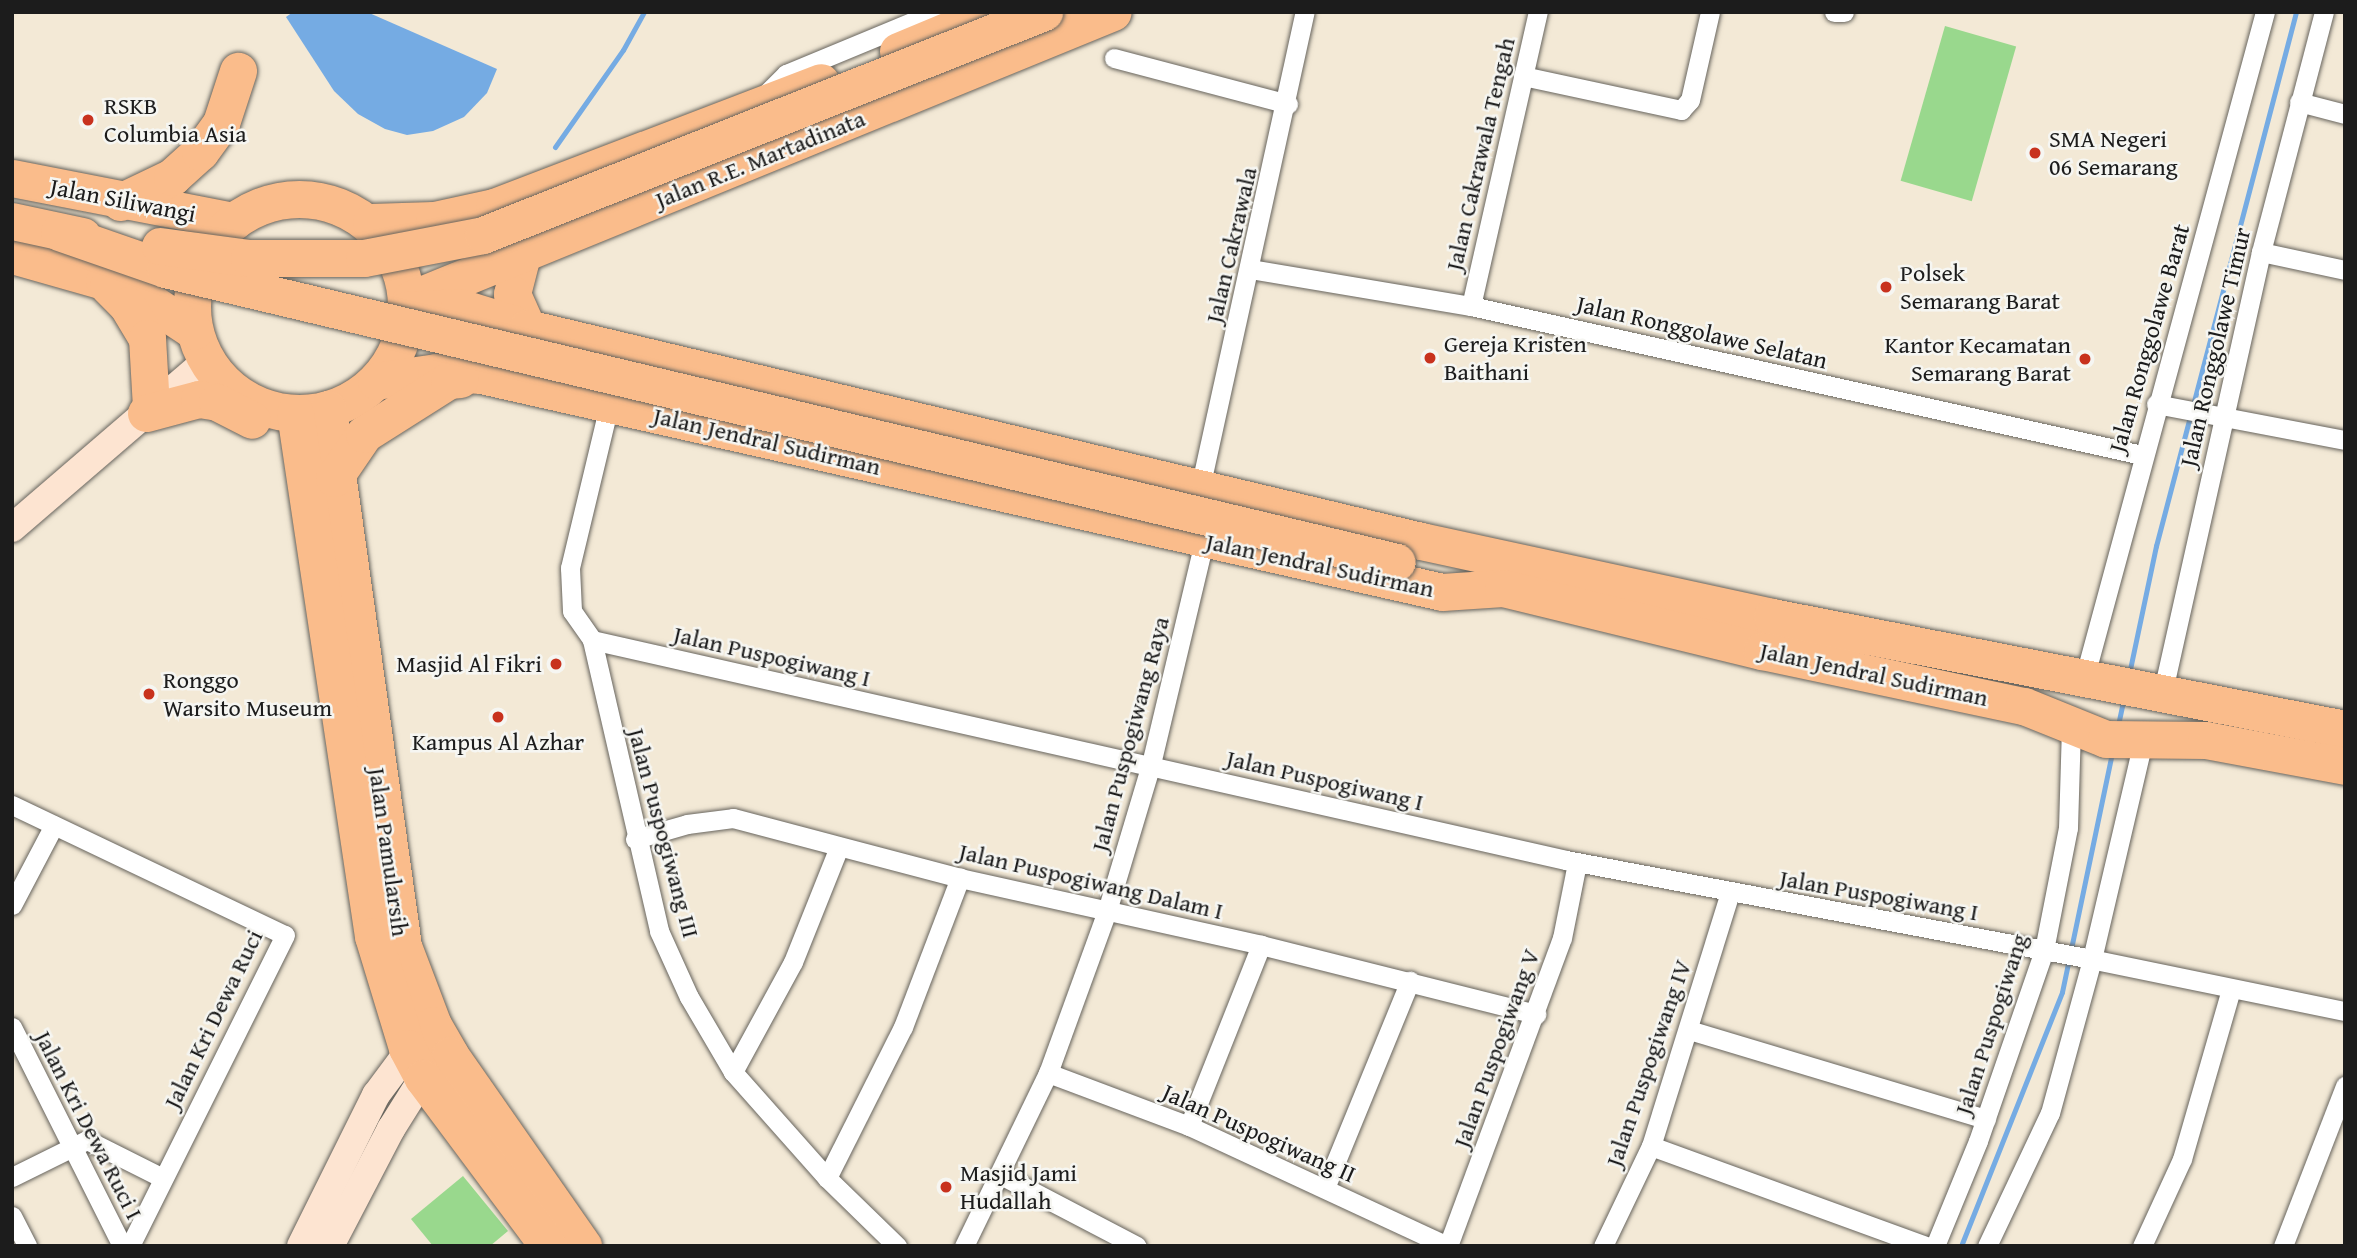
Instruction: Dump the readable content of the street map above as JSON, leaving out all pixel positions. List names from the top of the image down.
{
  "streets": {
    "highway": [
      "Jalan R.E. Martadinata",
      "Jalan Siliwangi",
      "Jalan Jendral Sudirman",
      "Jalan Pamularsih"
    ],
    "street": [
      "Jalan Cakrawala Tengah",
      "Jalan Cakrawala",
      "Jalan Ronggolawe Selatan",
      "Jalan Ronggolawe Barat",
      "Jalan Ronggolawe Timur",
      "Jalan Puspogiwang I",
      "Jalan Puspogiwang Raya",
      "Jalan Puspogiwang III",
      "Jalan Puspogiwang Dalam I",
      "Jalan Kri Dewa Ruci",
      "Jalan Puspogiwang",
      "Jalan Puspogiwang V",
      "Jalan Puspogiwang IV",
      "Jalan Kri Dewa Ruci I",
      "Jalan Puspogiwang II"
    ]
  },
  "crossings": [
    ["Jalan Cakrawala Tengah", "Jalan Ronggolawe Selatan"],
    ["Jalan R.E. Martadinata", "Jalan Siliwangi"],
    ["Jalan R.E. Martadinata", "Jalan Jendral Sudirman"],
    ["Jalan R.E. Martadinata", "Jalan Pamularsih"],
    ["Jalan Siliwangi", "Jalan Jendral Sudirman"],
    ["Jalan Siliwangi", "Jalan Pamularsih"],
    ["Jalan Cakrawala", "Jalan Ronggolawe Selatan"],
    ["Jalan Cakrawala", "Jalan Jendral Sudirman"],
    ["Jalan Ronggolawe Selatan", "Jalan Ronggolawe Barat"],
    ["Jalan Ronggolawe Barat", "Jalan Jendral Sudirman"],
    ["Jalan Ronggolawe Timur", "Jalan Jendral Sudirman"],
    ["Jalan Jendral Sudirman", "Jalan Puspogiwang Raya"],
    ["Jalan Jendral Sudirman", "Jalan Puspogiwang III"],
    ["Jalan Jendral Sudirman", "Jalan Pamularsih"],
    ["Jalan Jendral Sudirman", "Jalan Puspogiwang"],
    ["Jalan Puspogiwang I", "Jalan Puspogiwang Raya"],
    ["Jalan Puspogiwang I", "Jalan Puspogiwang III"],
    ["Jalan Puspogiwang I", "Jalan Puspogiwang"],
    ["Jalan Puspogiwang I", "Jalan Puspogiwang V"],
    ["Jalan Puspogiwang I", "Jalan Puspogiwang IV"],
    ["Jalan Puspogiwang Raya", "Jalan Puspogiwang Dalam I"],
    ["Jalan Puspogiwang Raya", "Jalan Puspogiwang II"],
    ["Jalan Puspogiwang III", "Jalan Puspogiwang Dalam I"],
    ["Jalan Puspogiwang Dalam I", "Jalan Puspogiwang V"],
    ["Jalan Puspogiwang V", "Jalan Puspogiwang II"]
  ],
  "places": [
    "RSKB Columbia Asia",
    "SMA Negeri 06 Semarang",
    "Polsek Semarang Barat",
    "Gereja Kristen Baithani",
    "Kantor Kecamatan Semarang Barat",
    "Masjid Al Fikri",
    "Ronggo Warsito Museum",
    "Kampus Al Azhar",
    "Masjid Jami Hudallah"
  ]
}
